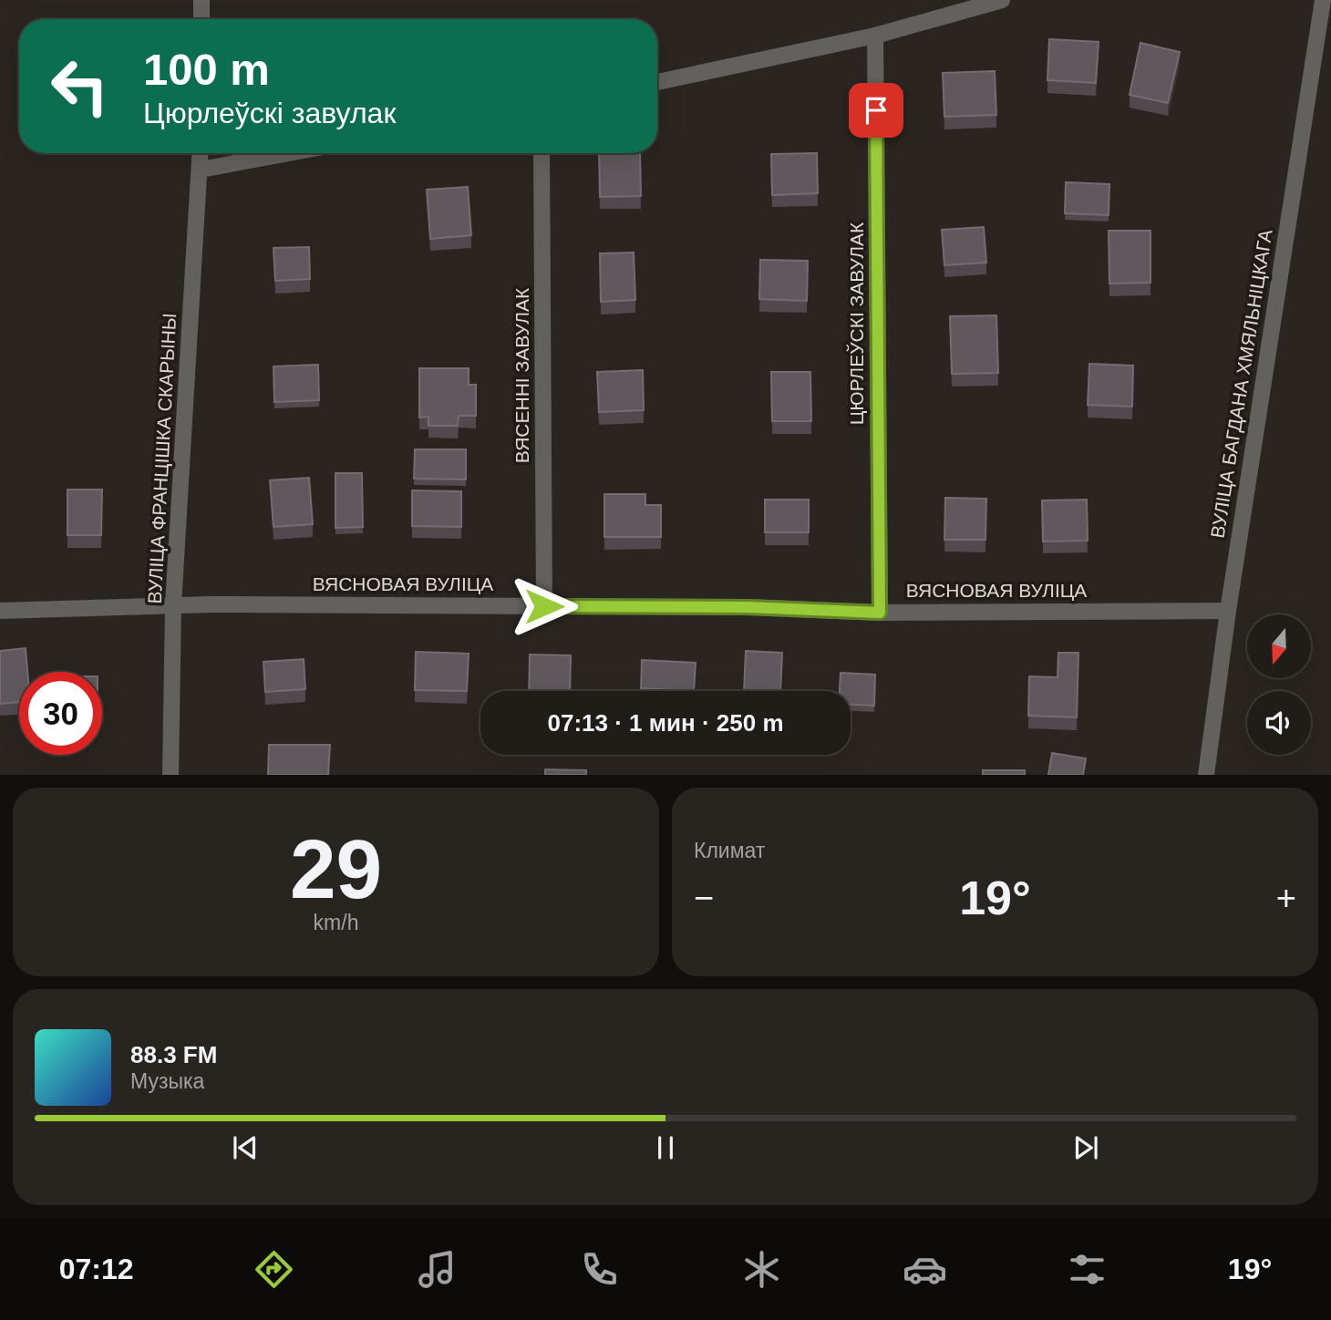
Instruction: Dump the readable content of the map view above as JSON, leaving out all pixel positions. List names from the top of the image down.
{
  "streets": {
    "street": [
      "ЦЮРЛЕЎСКІ ЗАВУЛАК",
      "ВЯСЕННІ ЗАВУЛАК",
      "ВУЛІЦА БАГДАНА ХМЯЛЬНІЦКАГА",
      "ВУЛІЦА ФРАНЦІШКА СКАРЫНЫ",
      "ВЯСНОВАЯ ВУЛІЦА"
    ]
  },
  "crossings": [
    ["ЦЮРЛЕЎСКІ ЗАВУЛАК", "ВЯСНОВАЯ ВУЛІЦА"],
    ["ВЯСЕННІ ЗАВУЛАК", "ВЯСНОВАЯ ВУЛІЦА"],
    ["ВУЛІЦА БАГДАНА ХМЯЛЬНІЦКАГА", "ВЯСНОВАЯ ВУЛІЦА"],
    ["ВУЛІЦА ФРАНЦІШКА СКАРЫНЫ", "ВЯСНОВАЯ ВУЛІЦА"]
  ],
  "north": "bottom",
  "page": {
    "turn": ["100 m", "Цюрлеўскі завулак"],
    "limit": "30",
    "trip": "07:13 · 1 мин · 250 m",
    "tile": [
      ["29", "km/h"],
      "Климат"
    ],
    "heat": ["−", "19°", "+"],
    "song": ["88.3 FM", "Музыка"],
    "tabs": ["07:12", "19°"]
  }
}
